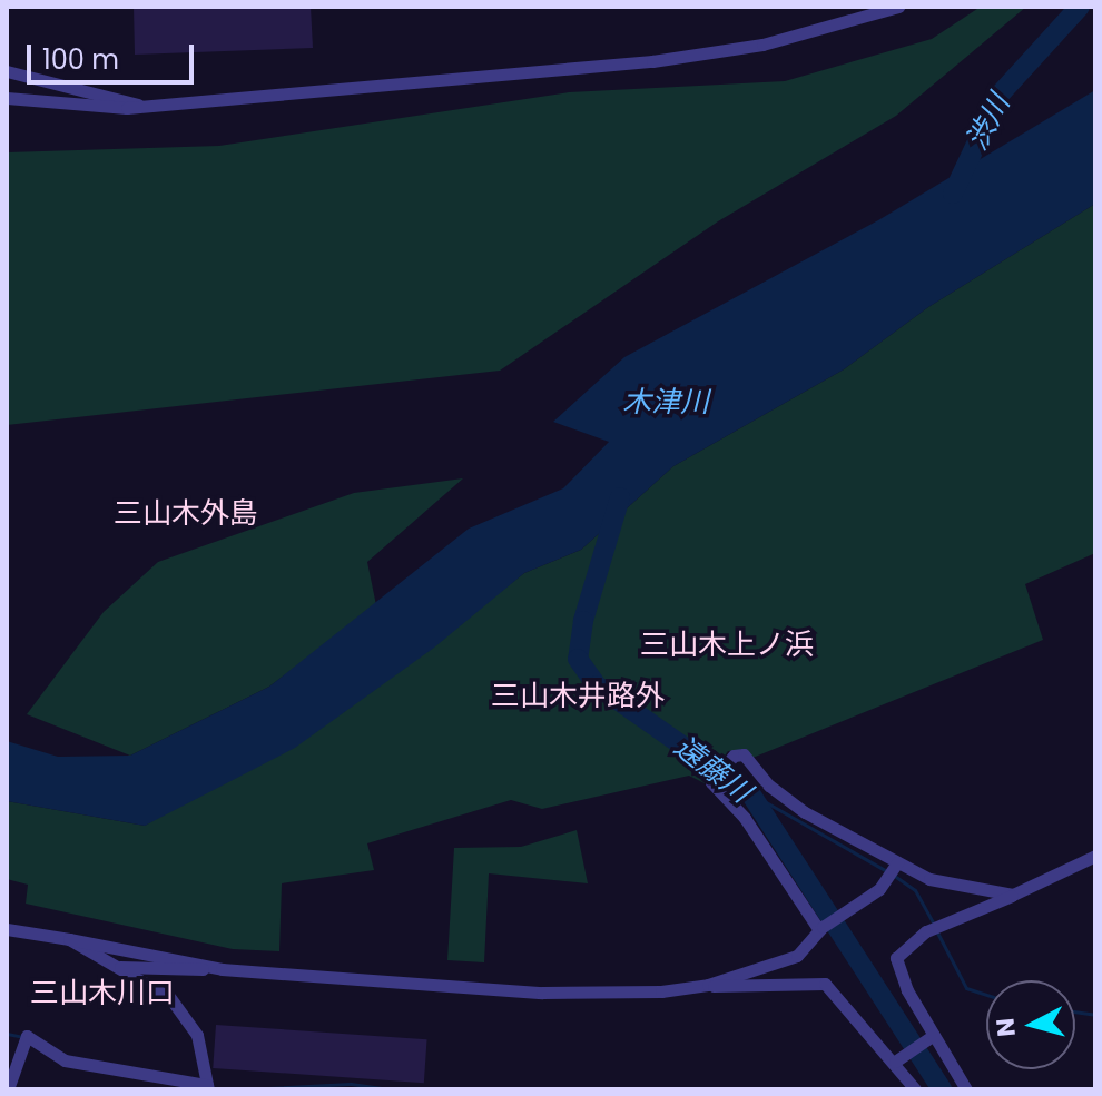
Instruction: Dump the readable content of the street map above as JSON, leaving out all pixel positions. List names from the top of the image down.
{
  "districts": [
    "三山木外島",
    "三山木上ノ浜",
    "三山木井路外",
    "三山木川口"
  ],
  "water": ["渋川", "木津川", "遠藤川"],
  "scale_bar": "100 m",
  "north": "left"
}
